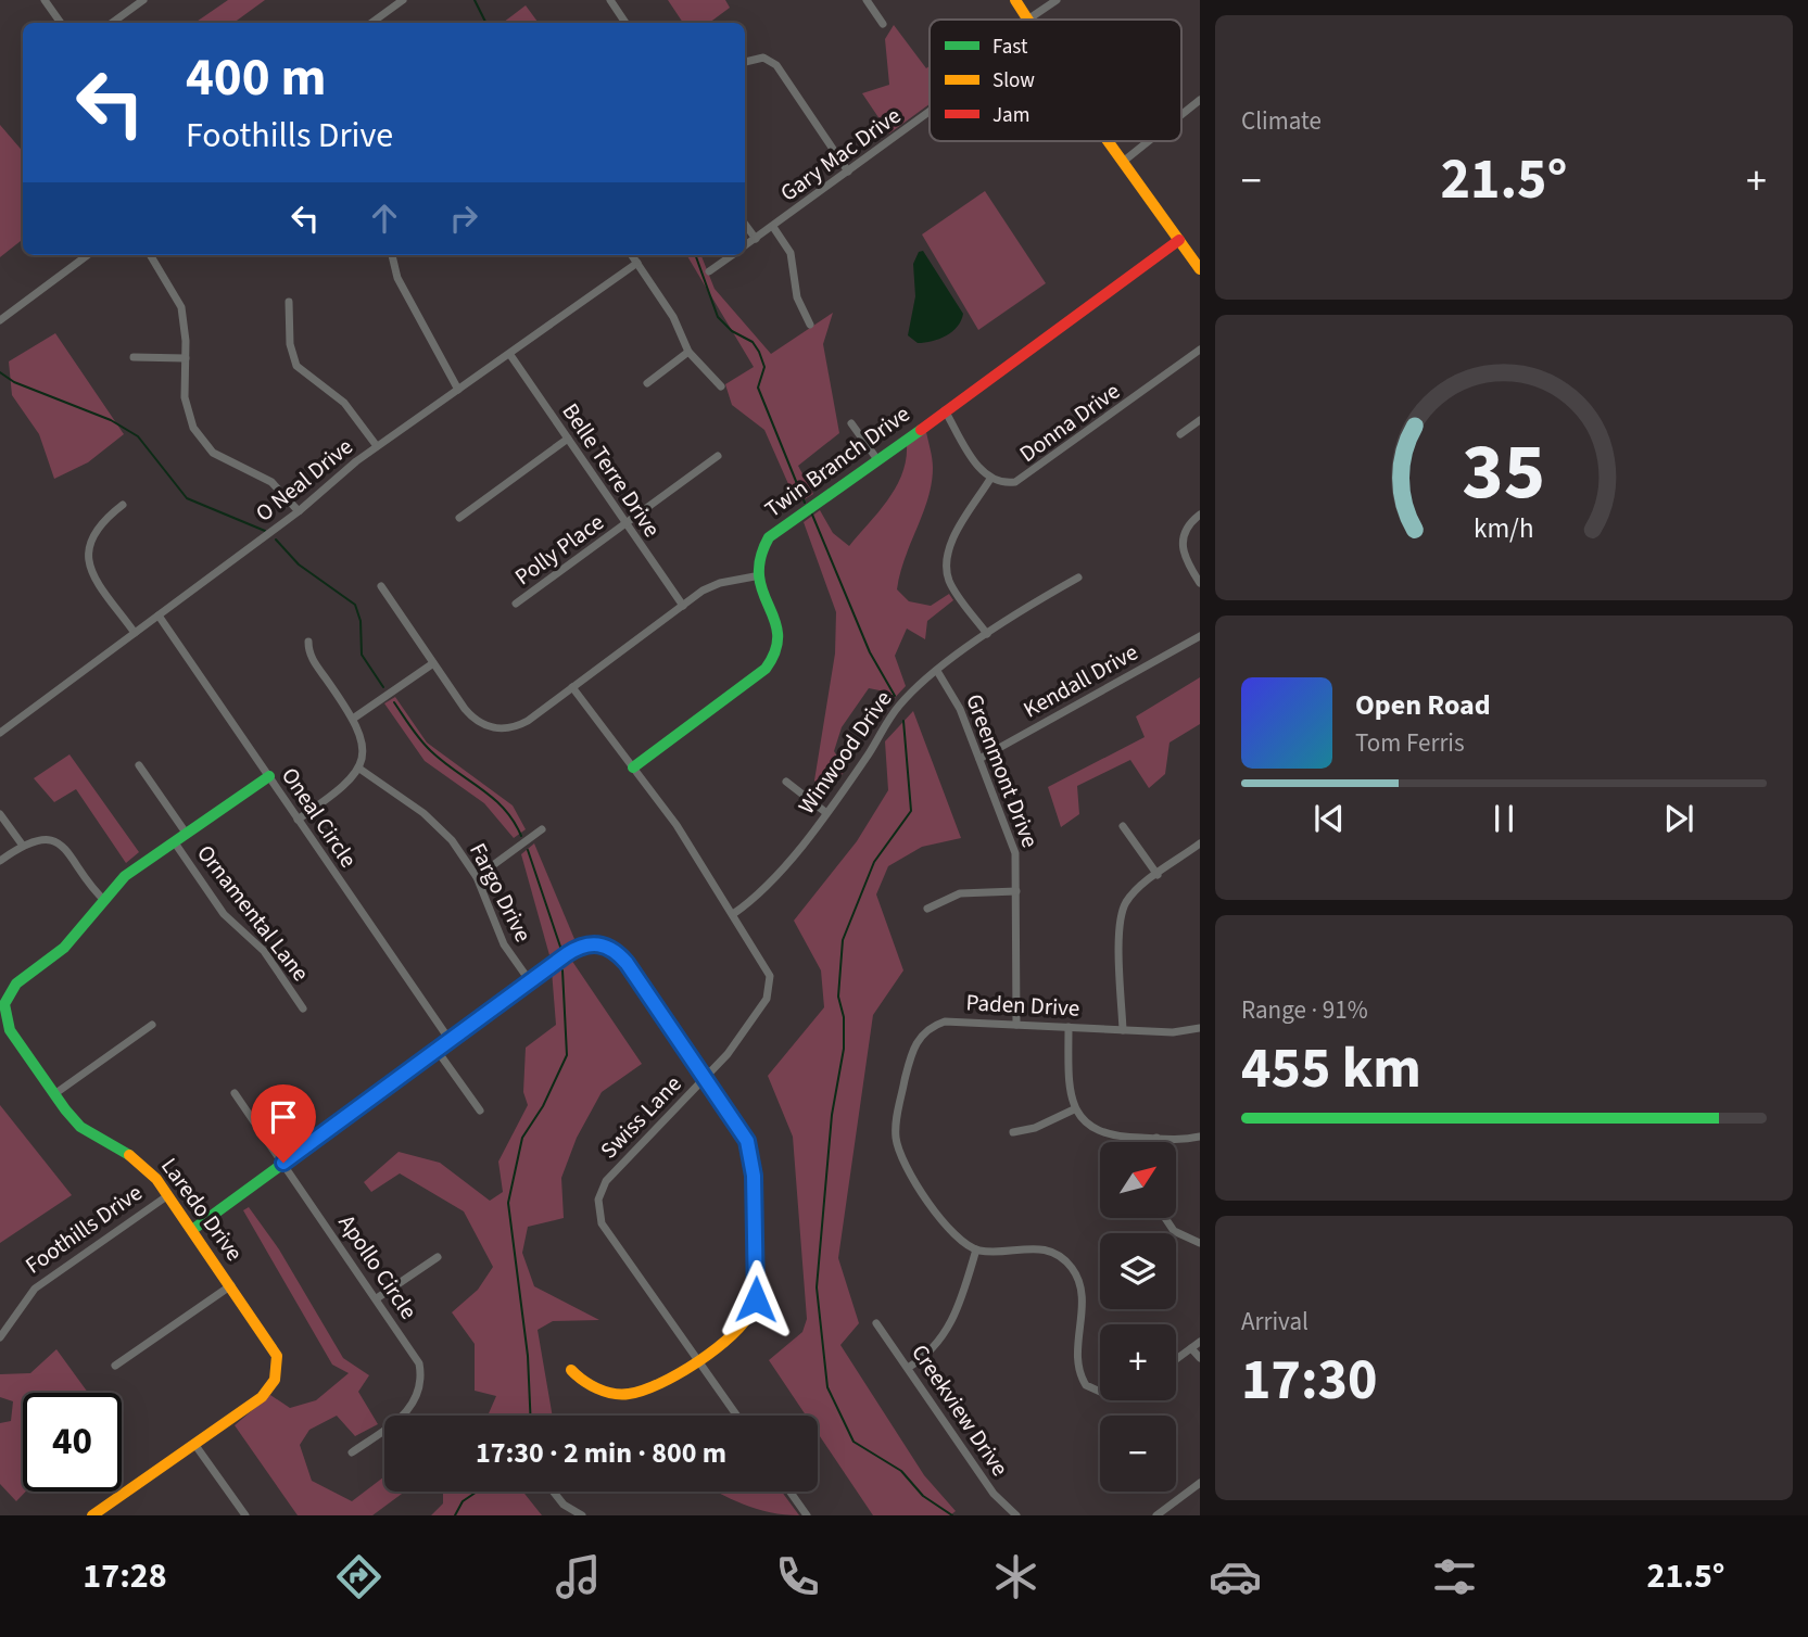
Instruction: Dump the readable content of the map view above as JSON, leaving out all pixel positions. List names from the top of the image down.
{
  "streets": {
    "street": [
      "Gary Mac Drive",
      "Donna Drive",
      "Twin Branch Drive",
      "Belle Terre Drive",
      "O Neal Drive",
      "Polly Place",
      "Kendall Drive",
      "Winwood Drive",
      "Greenmont Drive",
      "Oneal Circle",
      "Fargo Drive",
      "Ornamental Lane",
      "Paden Drive",
      "Swiss Lane",
      "Laredo Drive",
      "Foothills Drive",
      "Apollo Circle",
      "Creekview Drive"
    ]
  },
  "crossings": [
    ["Belle Terre Drive", "O Neal Drive"],
    ["Belle Terre Drive", "Polly Place"],
    ["O Neal Drive", "Oneal Circle"],
    ["Kendall Drive", "Greenmont Drive"],
    ["Winwood Drive", "Greenmont Drive"],
    ["Winwood Drive", "Swiss Lane"],
    ["Greenmont Drive", "Paden Drive"],
    ["Oneal Circle", "Laredo Drive"],
    ["Ornamental Lane", "Laredo Drive"],
    ["Laredo Drive", "Foothills Drive"]
  ],
  "legend": ["Fast", "Slow", "Jam"],
  "north": "top right",
  "page": {
    "tile": [
      "Climate",
      ["Range · 91%", "455 km"],
      ["Arrival", "17:30"]
    ],
    "turn": ["400 m", "Foothills Drive"],
    "heat": ["−", "21.5°", "+"],
    "song": ["Open Road", "Tom Ferris"],
    "map_buttons": ["+", "−"],
    "limit": "40",
    "trip": "17:30 · 2 min · 800 m",
    "tabs": ["17:28", "21.5°"],
    "gauge": ["35", "km/h"]
  }
}
